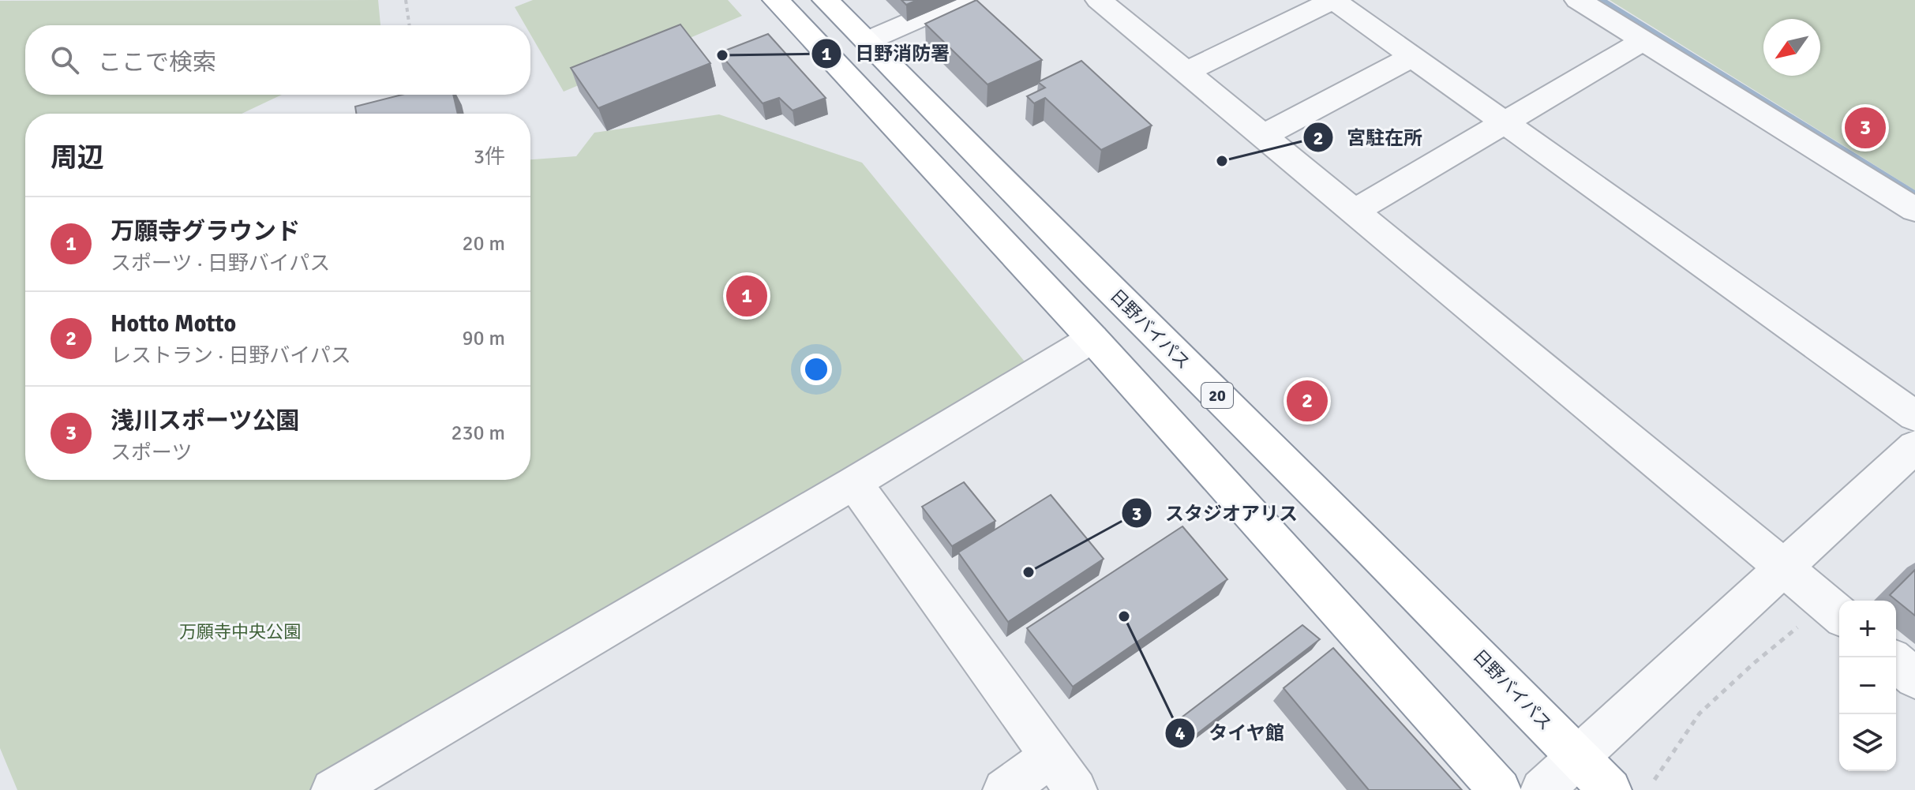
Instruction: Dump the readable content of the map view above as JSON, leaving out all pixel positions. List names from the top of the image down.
{
  "streets": {
    "highway": ["日野バイパス", "20"]
  },
  "parks": ["万願寺中央公園"],
  "places": [
    "日野消防署",
    "宮駐在所",
    "スタジオアリス",
    "タイヤ館"
  ],
  "north": "bottom left",
  "page": {
    "search": "ここで検索",
    "pins": ["3", "1", "2"],
    "heading": ["周辺", "3件"],
    "list": [
      {
        "mark": "1",
        "name": "万願寺グラウンド",
        "note": "スポーツ · 日野バイパス",
        "value": "20 m"
      },
      {
        "mark": "2",
        "name": "Hotto Motto",
        "note": "レストラン · 日野バイパス",
        "value": "90 m"
      },
      {
        "mark": "3",
        "name": "浅川スポーツ公園",
        "note": "スポーツ",
        "value": "230 m"
      }
    ],
    "map_buttons": ["+", "−"]
  }
}
